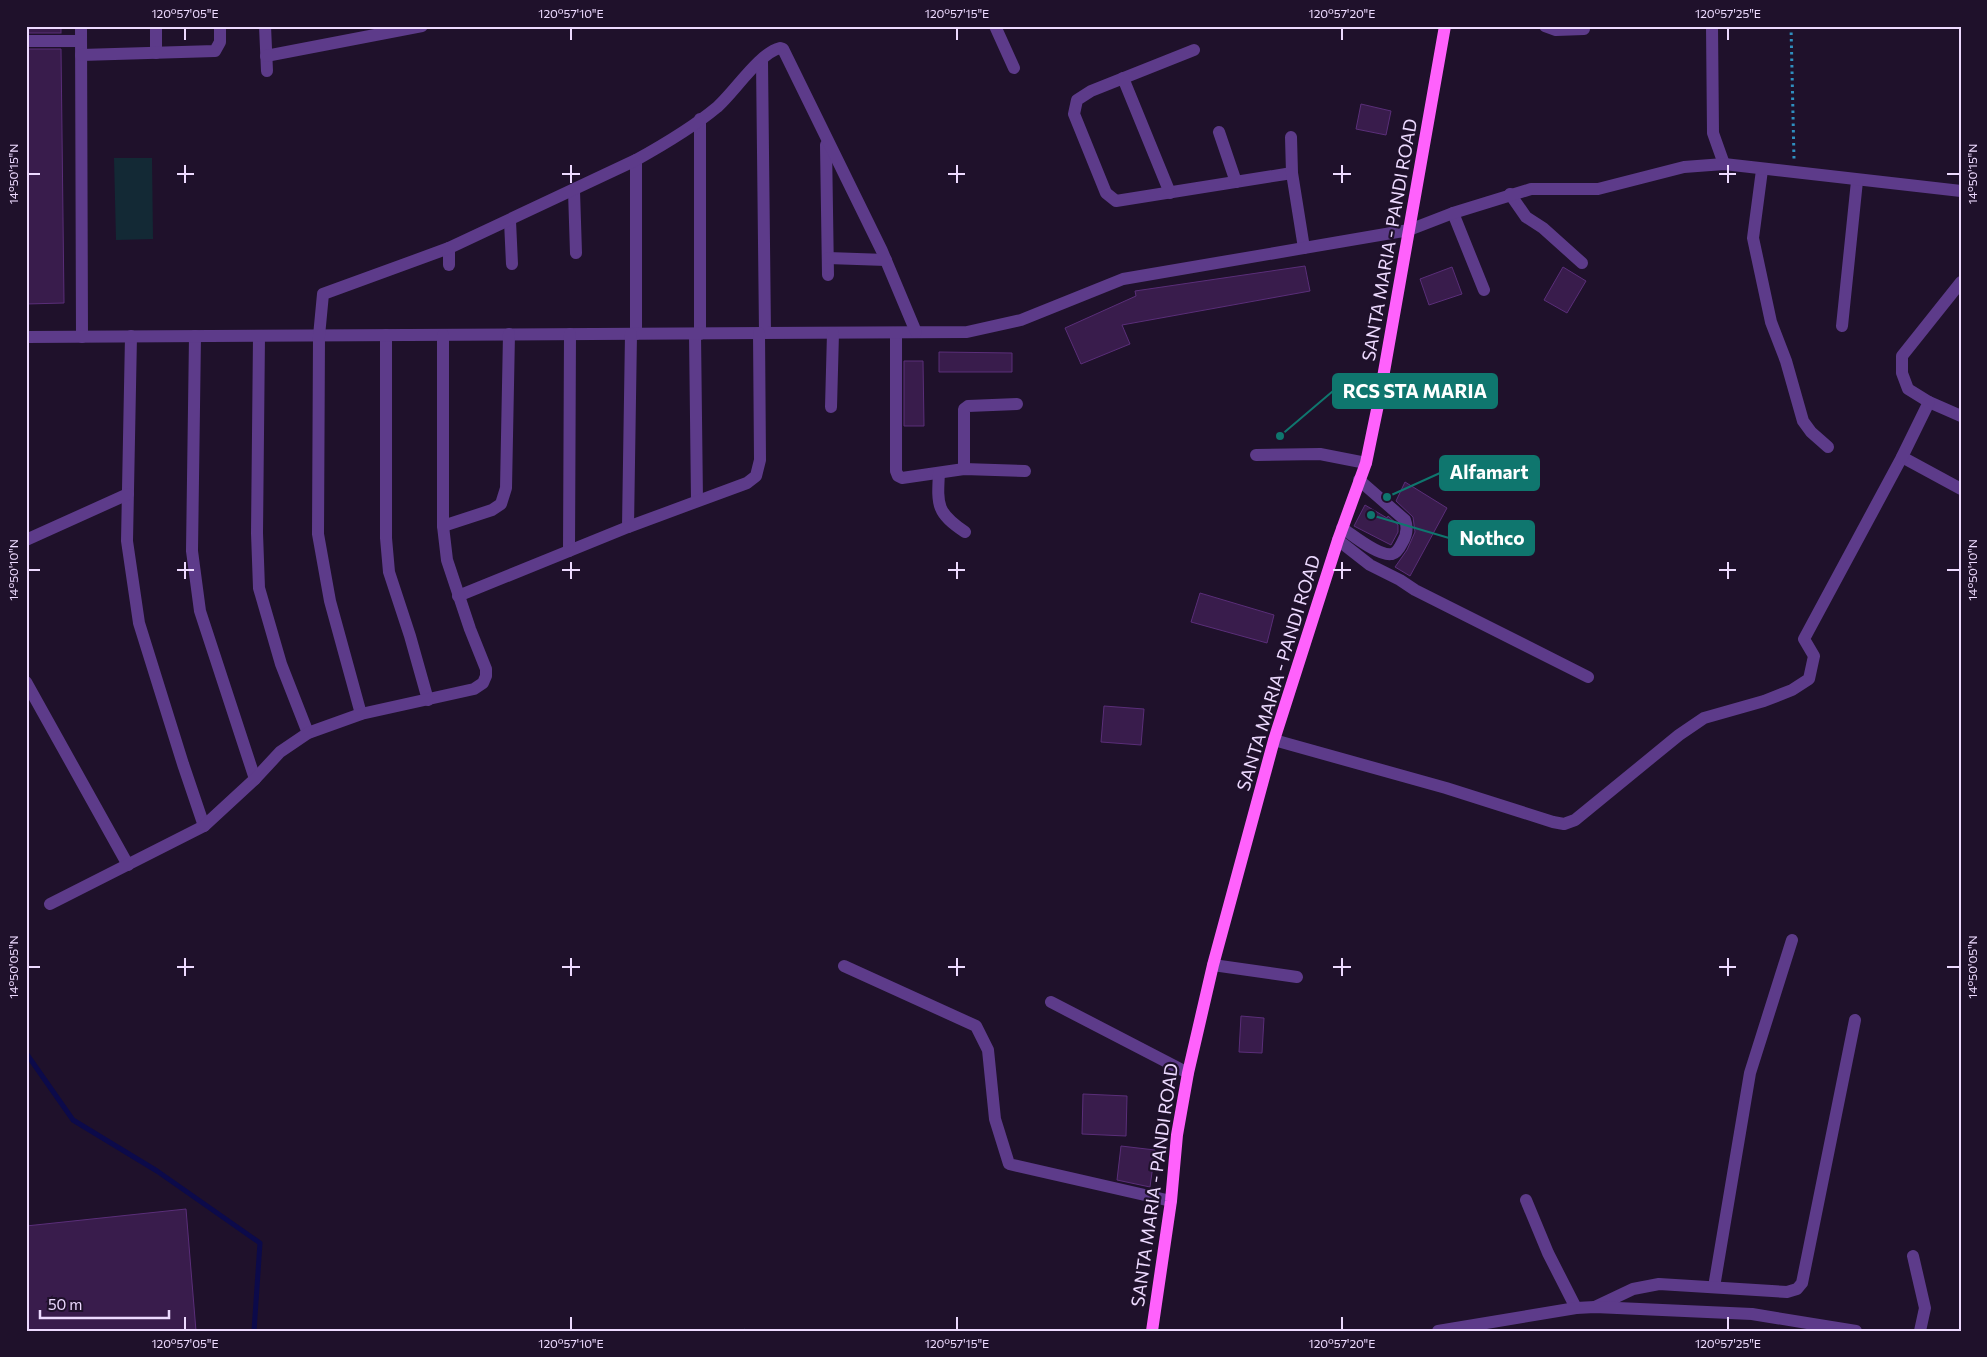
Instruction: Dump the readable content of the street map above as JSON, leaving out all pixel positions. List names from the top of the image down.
{
  "streets": {
    "main road": ["SANTA MARIA - PANDI ROAD"]
  },
  "places": ["RCS STA MARIA", "Alfamart", "Nothco"],
  "scale_bar": "50 m",
  "coordinates": [
    "120°57'05\"E",
    "120°57'10\"E",
    "120°57'15\"E",
    "120°57'20\"E",
    "120°57'25\"E",
    "14°50'15\"N",
    "14°50'10\"N",
    "14°50'05\"N"
  ]
}
